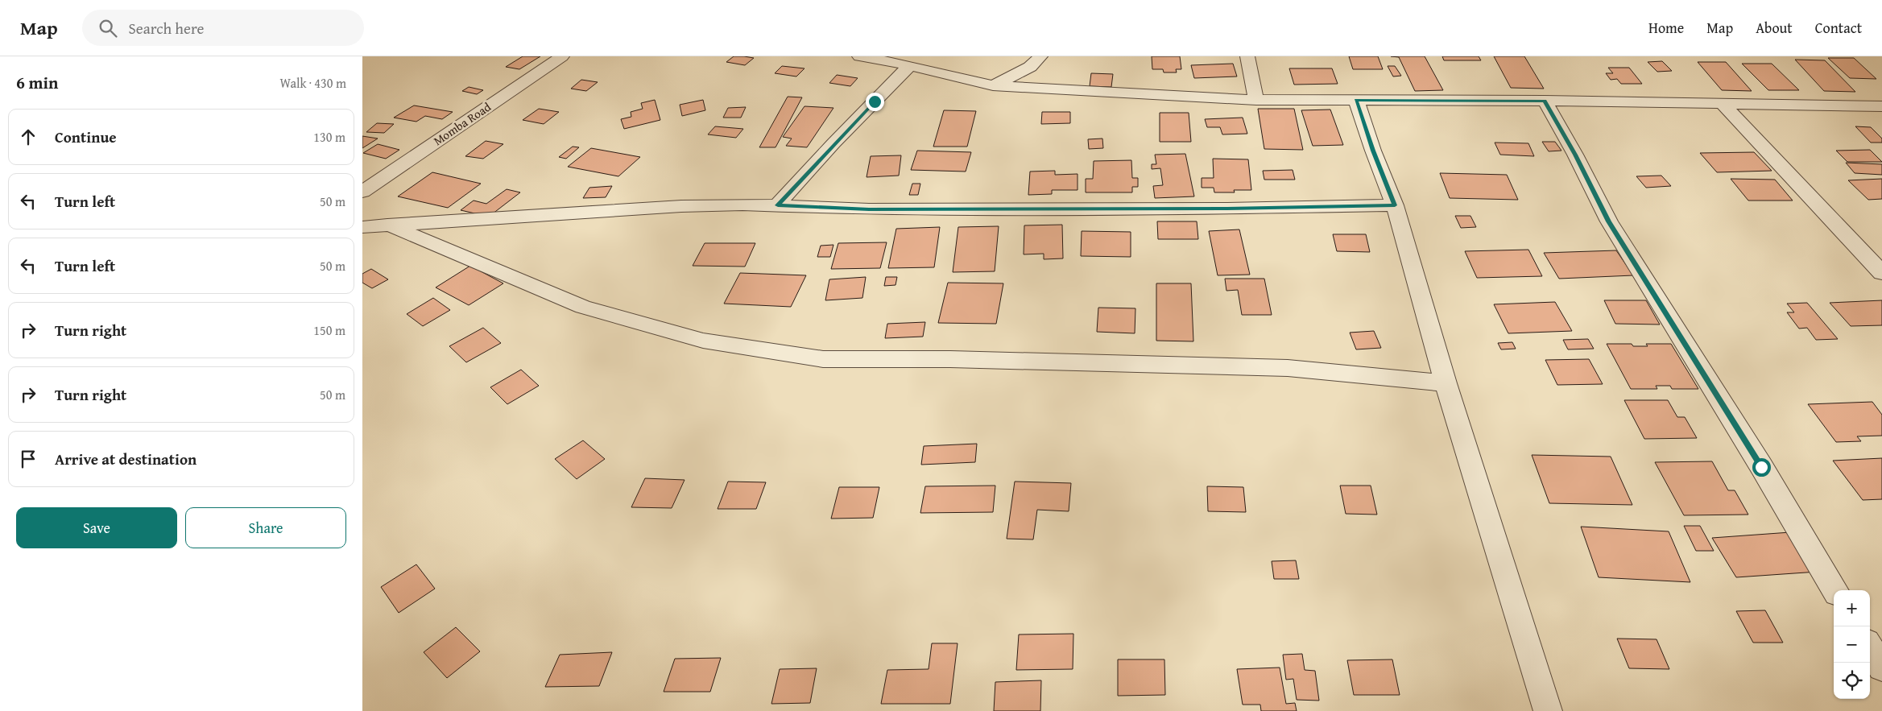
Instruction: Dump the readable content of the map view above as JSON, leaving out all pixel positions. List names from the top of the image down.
{
  "streets": {
    "street": ["Momba Road"]
  },
  "page": {
    "header": "Map",
    "search": "Search here",
    "nav": [
      "Home",
      "Map",
      "About",
      "Contact"
    ],
    "heading": ["6 min", "Walk · 430 m"],
    "list": [
      ["Continue", "130 m"],
      ["Turn left", "50 m"],
      ["Turn left", "50 m"],
      ["Turn right", "150 m"],
      ["Turn right", "50 m"],
      "Arrive at destination"
    ],
    "buttons": ["Save", "Share"],
    "map_buttons": ["+", "−"]
  }
}
